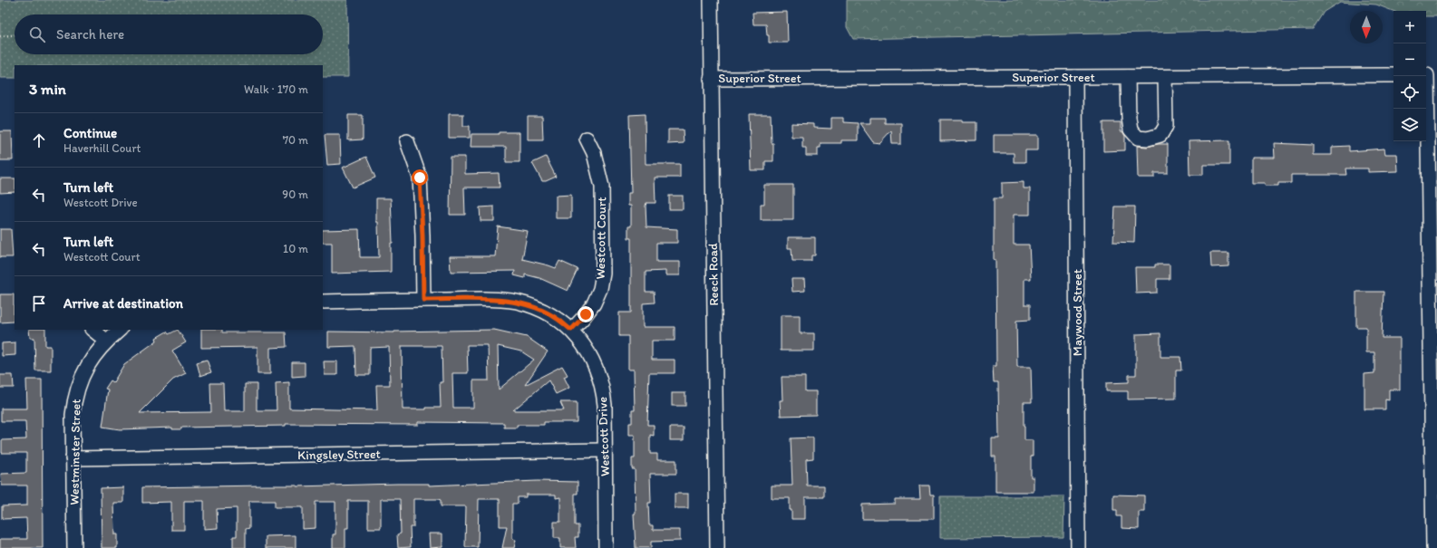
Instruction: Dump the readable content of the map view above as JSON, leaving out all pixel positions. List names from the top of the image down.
{
  "streets": {
    "street": [
      "Superior Street",
      "Westcott Court",
      "Reeck Road",
      "Maywood Street",
      "Westcott Drive",
      "Westminster Street",
      "Kingsley Street"
    ]
  },
  "crossings": [
    ["Superior Street", "Reeck Road"],
    ["Superior Street", "Maywood Street"],
    ["Westcott Court", "Westcott Drive"],
    ["Westcott Drive", "Kingsley Street"],
    ["Westminster Street", "Kingsley Street"]
  ],
  "north": "bottom",
  "page": {
    "map_buttons": ["+", "−"],
    "search": "Search here",
    "heading": ["3 min", "Walk · 170 m"],
    "list": [
      ["Continue", "Haverhill Court", "70 m"],
      ["Turn left", "Westcott Drive", "90 m"],
      ["Turn left", "Westcott Court", "10 m"],
      "Arrive at destination"
    ]
  }
}
